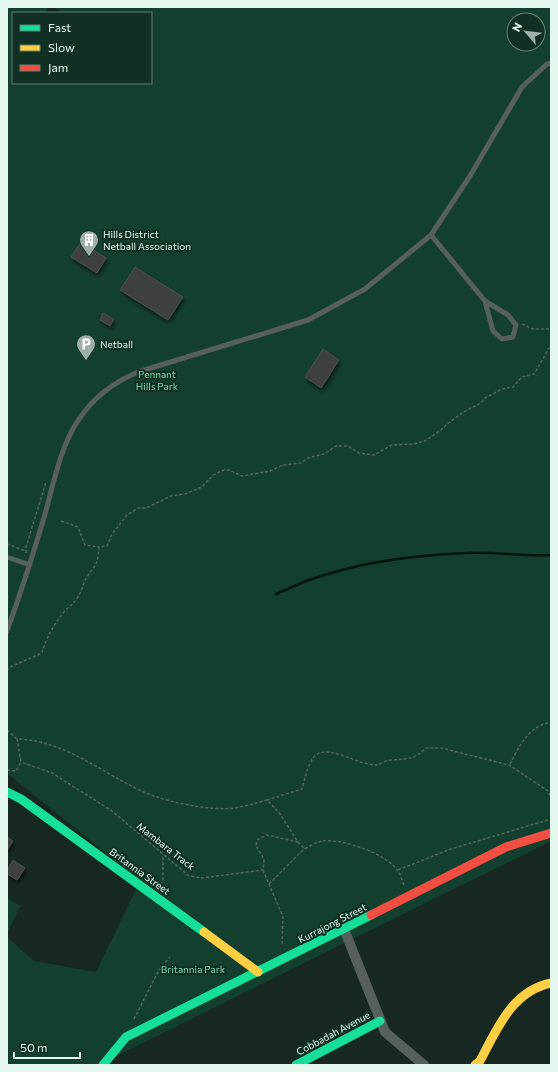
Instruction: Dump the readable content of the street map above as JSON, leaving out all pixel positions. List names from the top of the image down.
{
  "streets": {
    "street": ["Britannia Street", "Kurrajong Street", "Cobbadah Avenue"],
    "path": ["Mambara Track"]
  },
  "crossings": [
    ["Britannia Street", "Kurrajong Street"]
  ],
  "parks": ["Pennant Hills Park", "Britannia Park"],
  "places": {
    "building": ["Hills District Netball Association"],
    "parking": ["Netball"]
  },
  "legend": ["Fast", "Slow", "Jam"],
  "scale_bar": "50 m",
  "north": "top left"
}
